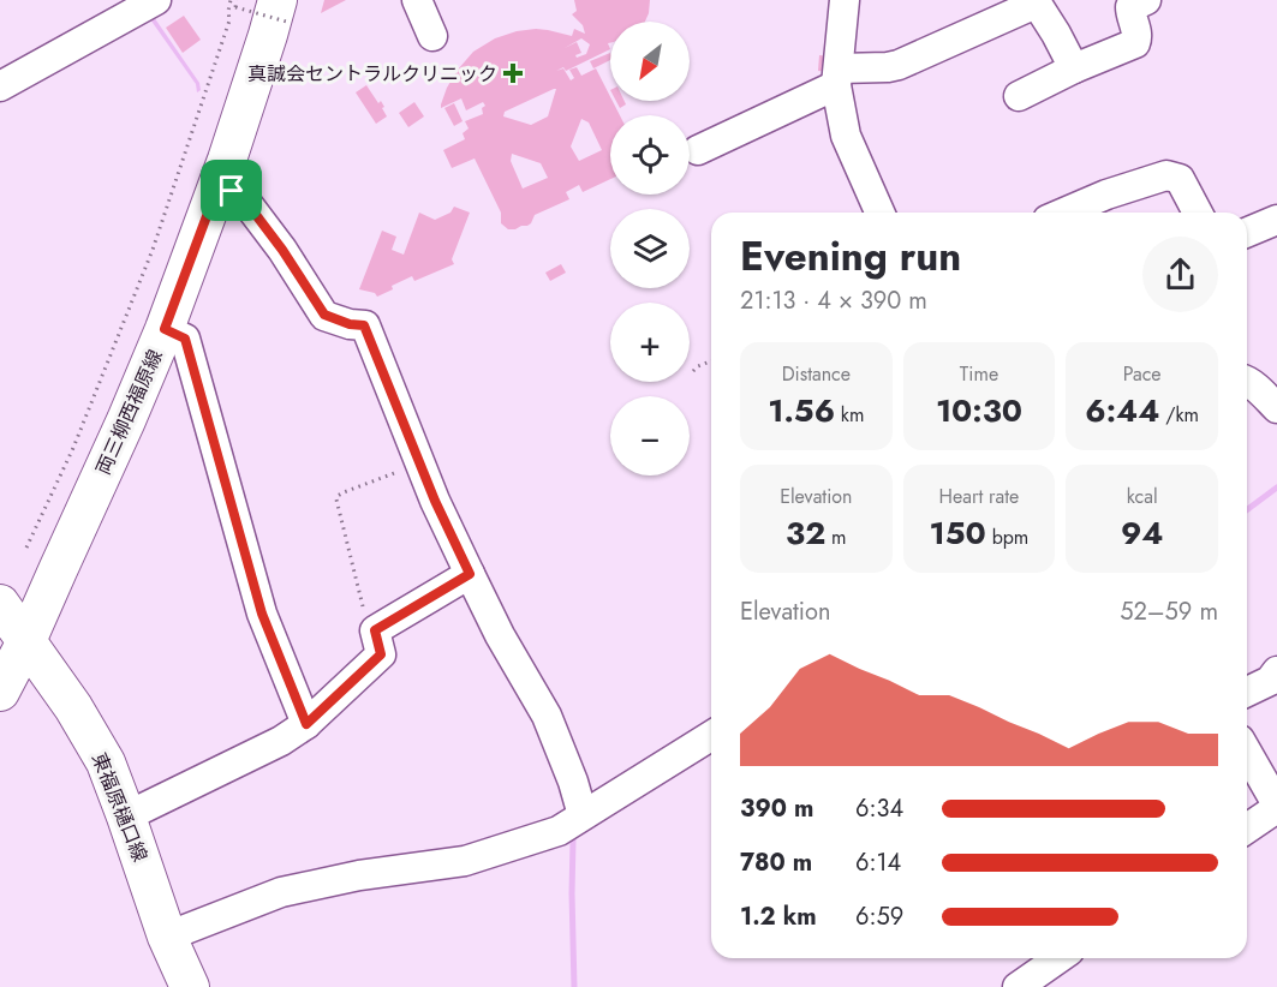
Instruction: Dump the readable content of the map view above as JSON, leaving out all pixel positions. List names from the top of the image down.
{
  "streets": {
    "main road": ["両三柳西福原線", "東福原樋口線"]
  },
  "crossings": [
    ["両三柳西福原線", "東福原樋口線"]
  ],
  "places": {
    "health": ["真誠会セントラルクリニック"]
  },
  "north": "bottom left",
  "page": {
    "map_buttons": ["+", "−"],
    "heading": ["Evening run", "21:13 · 4 × 390 m"],
    "stats": [
      ["Distance", "1.56 km"],
      ["Time", "10:30"],
      ["Pace", "6:44 /km"],
      ["Elevation", "32 m"],
      ["Heart rate", "150 bpm"],
      ["kcal", "94"]
    ],
    "chart": ["Elevation", "52–59 m"],
    "list": [
      {
        "name": "390 m",
        "note": "6:34"
      },
      {
        "name": "780 m",
        "note": "6:14"
      },
      {
        "name": "1.2 km",
        "note": "6:59"
      }
    ]
  }
}
